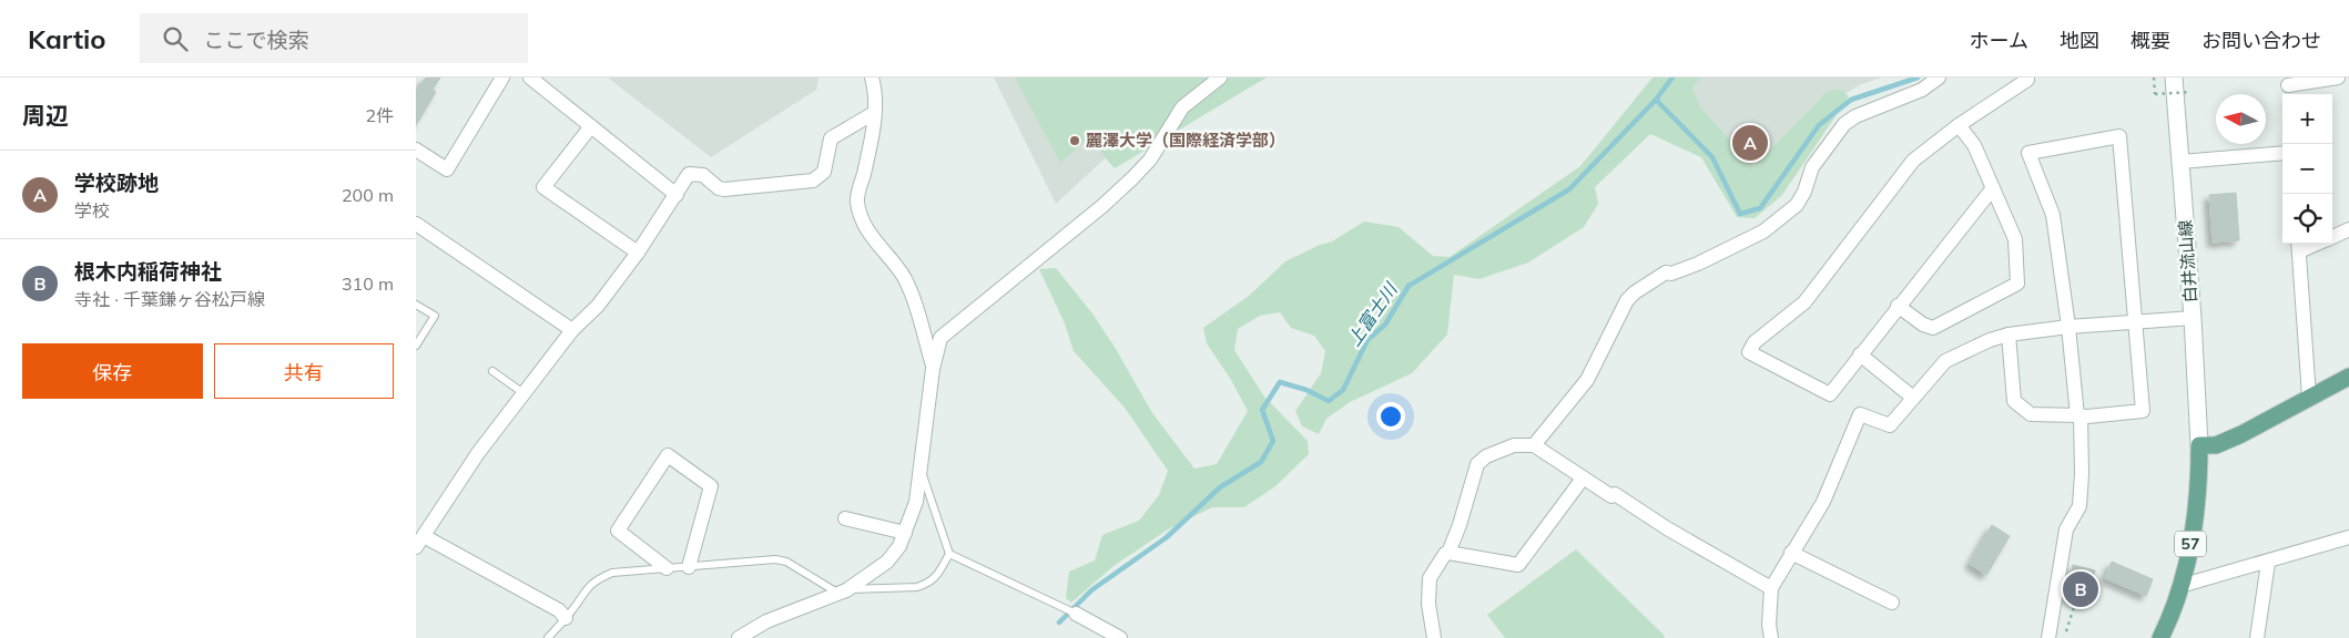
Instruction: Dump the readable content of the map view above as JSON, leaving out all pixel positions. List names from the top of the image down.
{
  "streets": {
    "main road": ["白井流山線", "57"]
  },
  "crossings": [
    ["白井流山線", "57"]
  ],
  "water": ["上富士川"],
  "places": ["麗澤大学（国際経済学部）"],
  "north": "left",
  "page": {
    "header": "Kartio",
    "search": "ここで検索",
    "nav": [
      "ホーム",
      "地図",
      "概要",
      "お問い合わせ"
    ],
    "heading": ["周辺", "2件"],
    "map_buttons": ["+", "−"],
    "pins": ["A", "B"],
    "list": [
      {
        "mark": "A",
        "name": "学校跡地",
        "note": "学校",
        "value": "200 m"
      },
      {
        "mark": "B",
        "name": "根木内稲荷神社",
        "note": "寺社 · 千葉鎌ヶ谷松戸線",
        "value": "310 m"
      }
    ],
    "buttons": ["保存", "共有"]
  }
}
